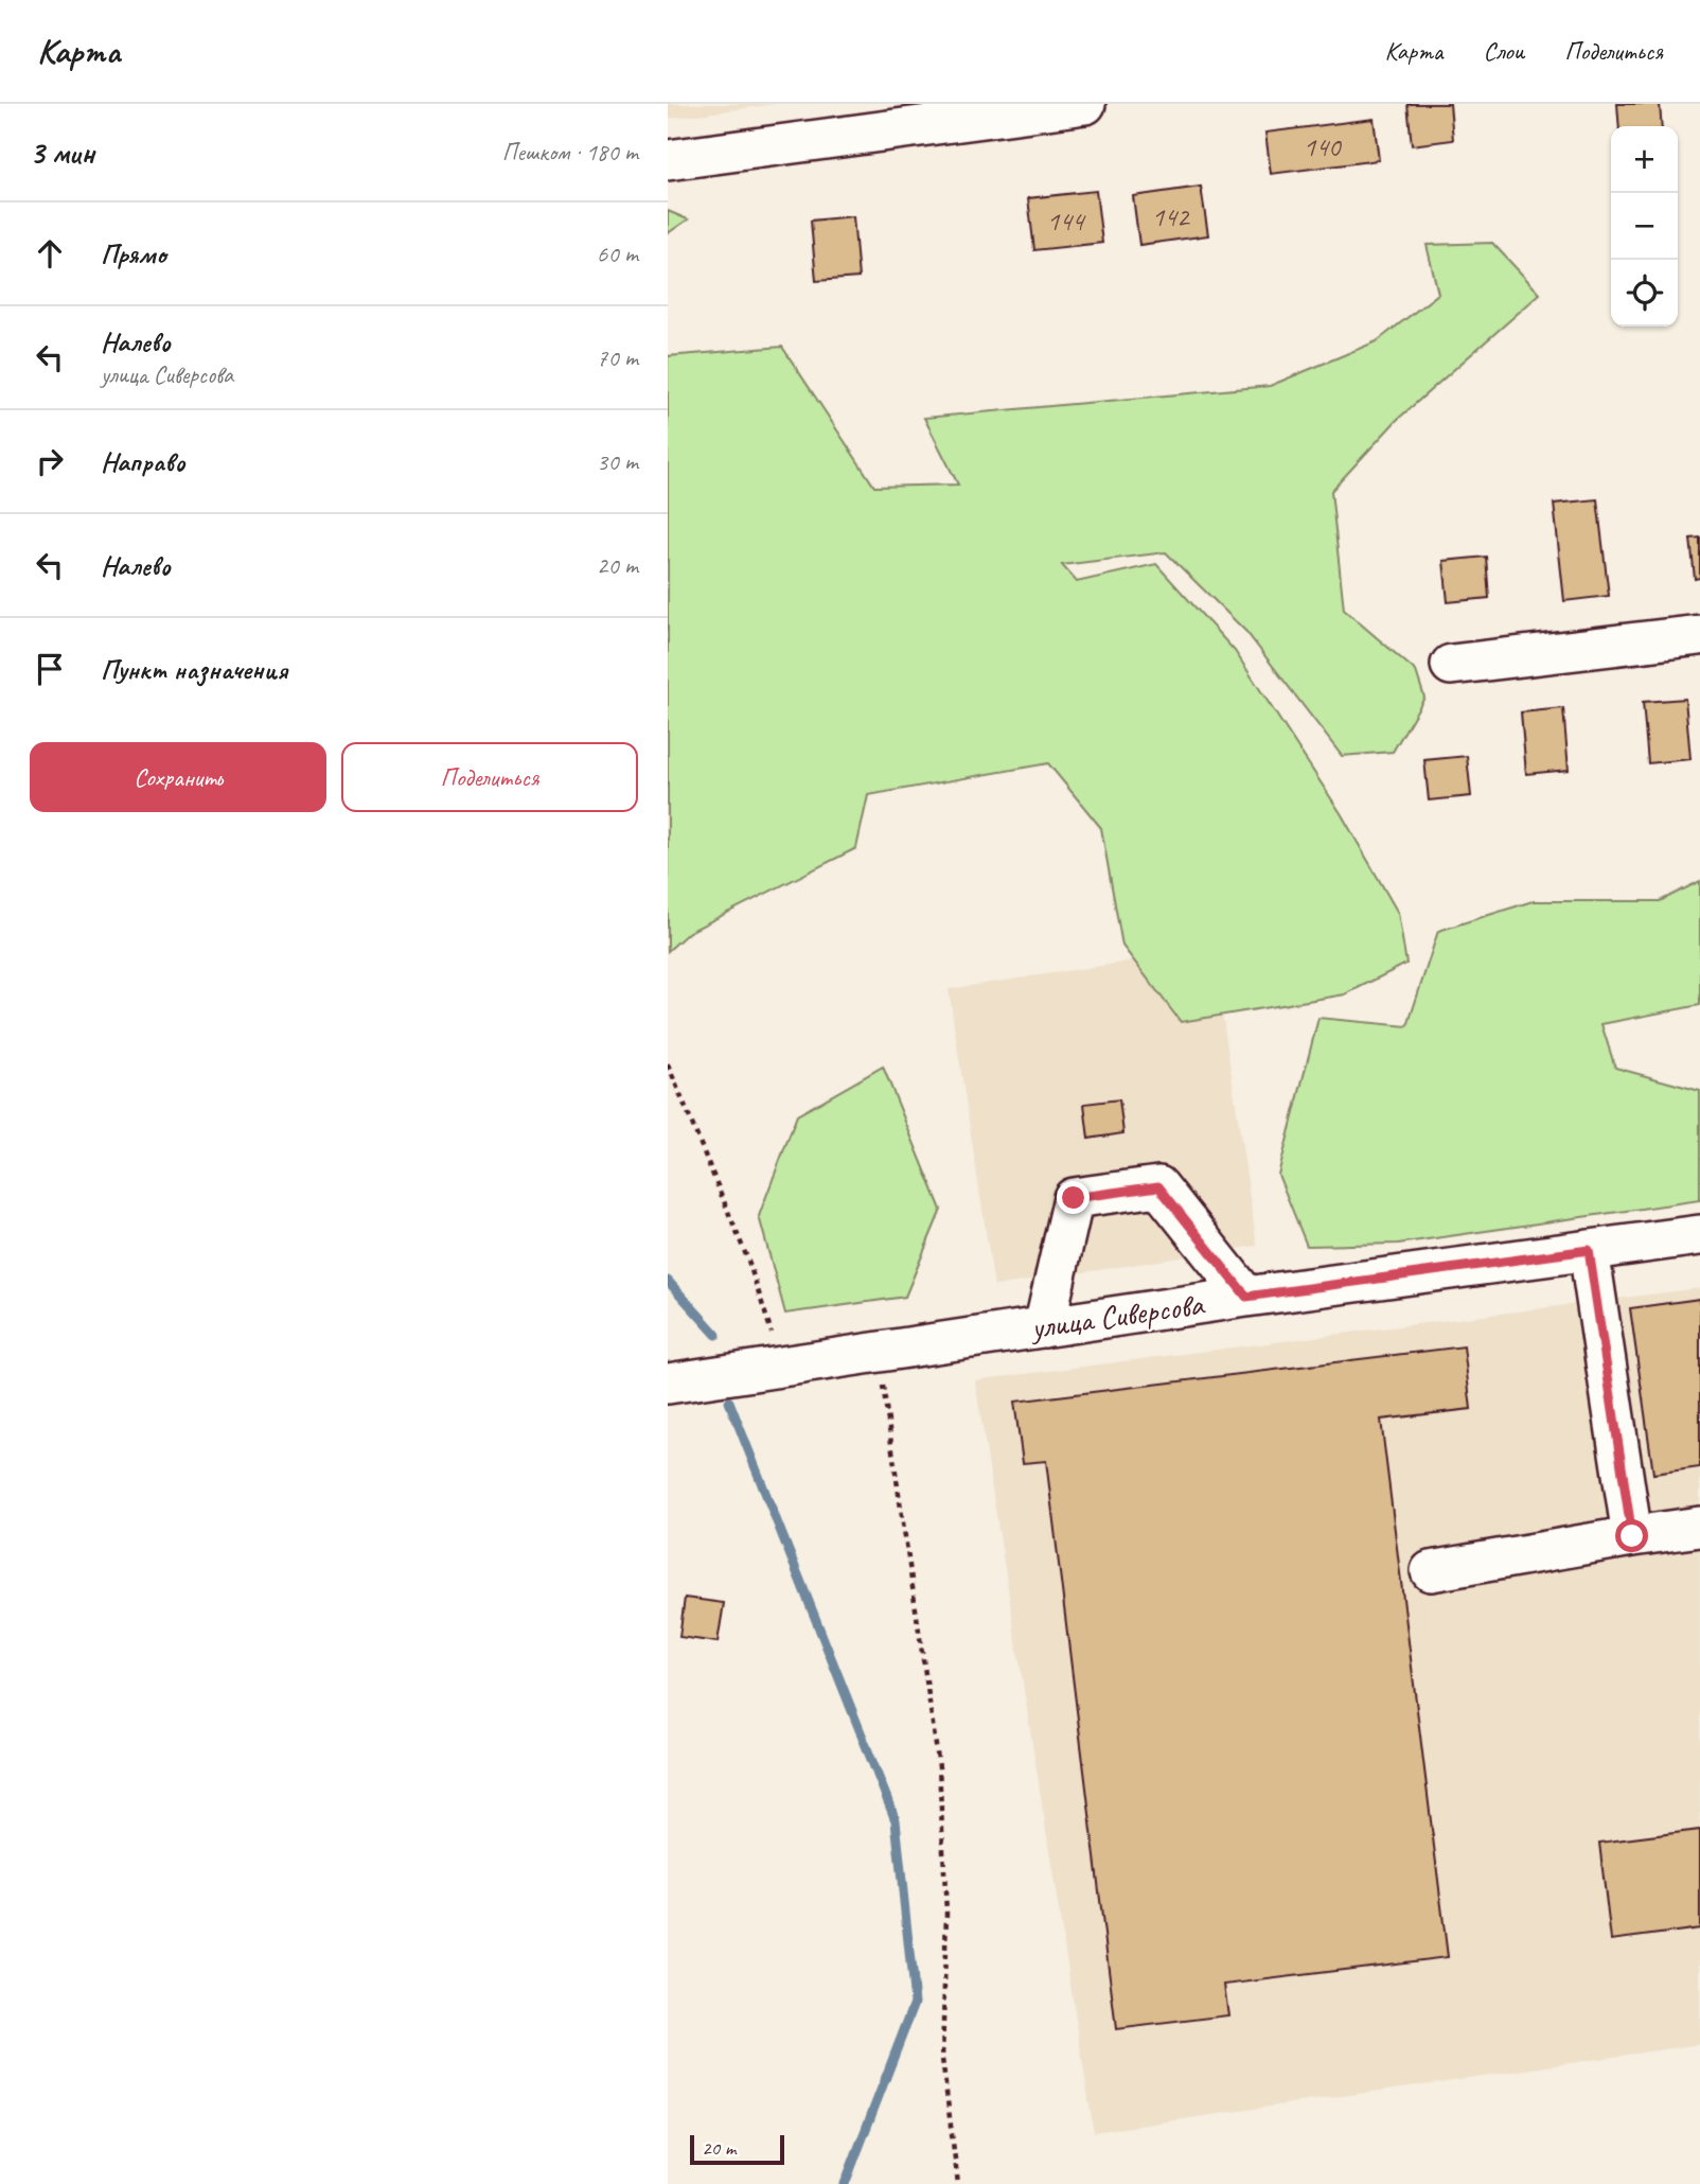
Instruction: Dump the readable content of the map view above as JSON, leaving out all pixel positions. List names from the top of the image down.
{
  "streets": {
    "street": ["улица Сиверсова"]
  },
  "house_numbers": ["140", "142", "144"],
  "scale_bar": "20 m",
  "page": {
    "header": "Карта",
    "nav": ["Карта", "Слои", "Поделиться"],
    "heading": ["3 мин", "Пешком · 180 m"],
    "map_buttons": ["+", "−"],
    "list": [
      ["Прямо", "60 m"],
      ["Налево", "улица Сиверсова", "70 m"],
      ["Направо", "30 m"],
      ["Налево", "20 m"],
      "Пункт назначения"
    ],
    "buttons": ["Сохранить", "Поделиться"],
    "scale": "20 m"
  }
}
